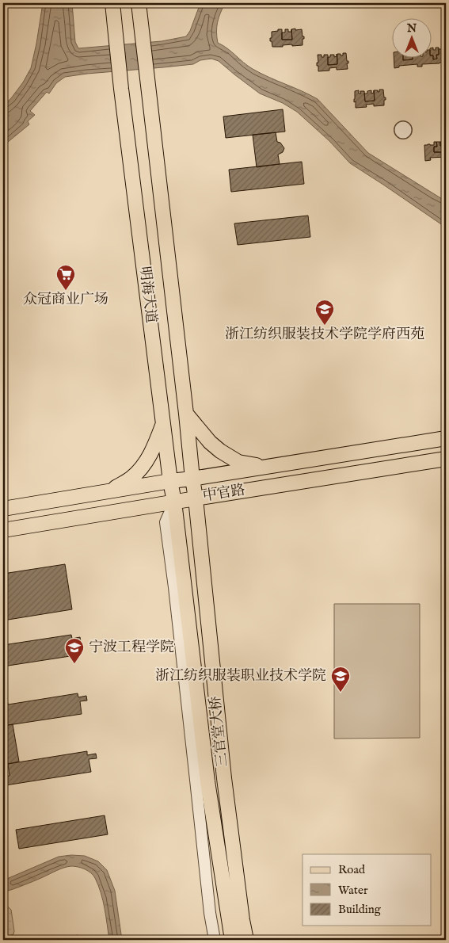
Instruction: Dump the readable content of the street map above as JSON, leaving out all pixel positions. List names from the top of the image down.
{
  "streets": {
    "main road": ["明海大道", "中官路", "三官堂大桥"]
  },
  "crossings": [
    ["明海大道", "中官路"],
    ["明海大道", "三官堂大桥"],
    ["中官路", "三官堂大桥"]
  ],
  "places": {
    "supermarket": ["众冠商业广场"],
    "school or university": ["浙江纺织服装技术学院学府西苑", "宁波工程学院", "浙江纺织服装职业技术学院"]
  },
  "legend": ["Road", "Water", "Building"],
  "north": "top"
}
